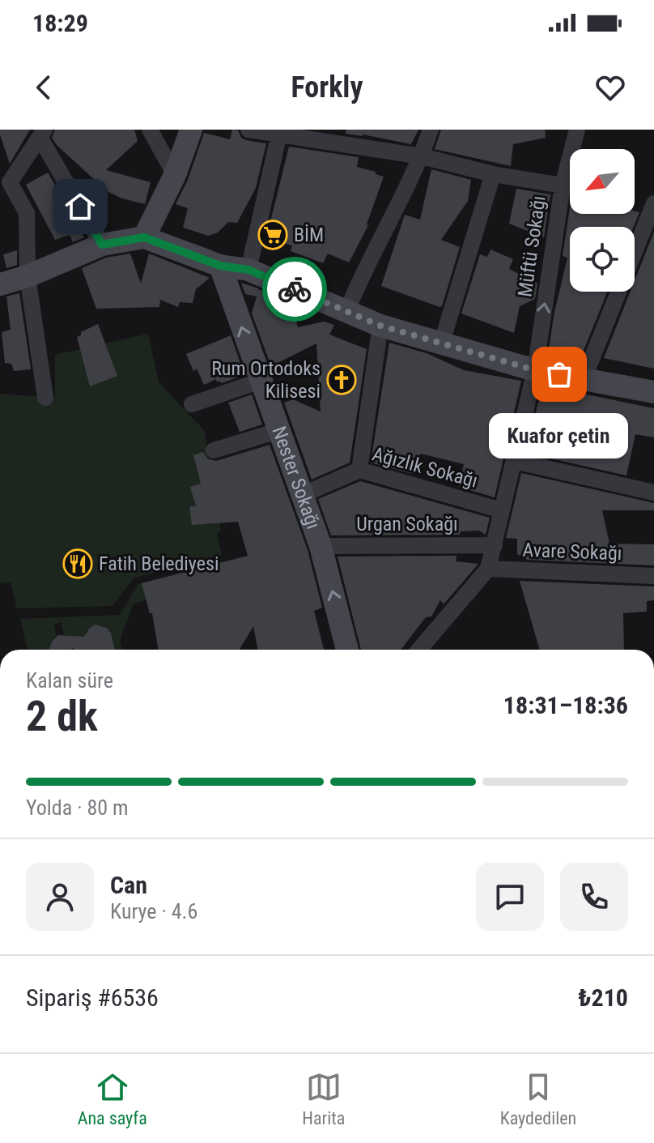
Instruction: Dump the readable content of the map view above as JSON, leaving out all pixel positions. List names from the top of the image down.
{
  "streets": {
    "street": [
      "Müftü Sokağı",
      "Ağızlık Sokağı",
      "Nester Sokağı",
      "Urgan Sokağı",
      "Avare Sokağı"
    ]
  },
  "crossings": [
    ["Müftü Sokağı", "Ağızlık Sokağı"],
    ["Müftü Sokağı", "Urgan Sokağı"],
    ["Müftü Sokağı", "Avare Sokağı"],
    ["Ağızlık Sokağı", "Nester Sokağı"],
    ["Nester Sokağı", "Urgan Sokağı"]
  ],
  "one_way": ["Nester Sokağı"],
  "places": {
    "supermarket": ["BİM"],
    "other": ["Kuafor çetin"],
    "church": ["Rum Ortodoks Kilisesi"],
    "restaurant": ["Fatih Belediyesi"]
  },
  "north": "bottom left",
  "page": {
    "status": "18:29",
    "header": "Forkly",
    "bubble": "Kuafor çetin",
    "heading": ["2 dk", "Kalan süre", "18:31–18:36"],
    "panel": [
      "Can",
      "Kurye · 4.6",
      "Sipariş #6536",
      "₺210"
    ],
    "bar": "Yolda · 80 m",
    "tabs": ["Ana sayfa", "Harita", "Kaydedilen"]
  }
}
